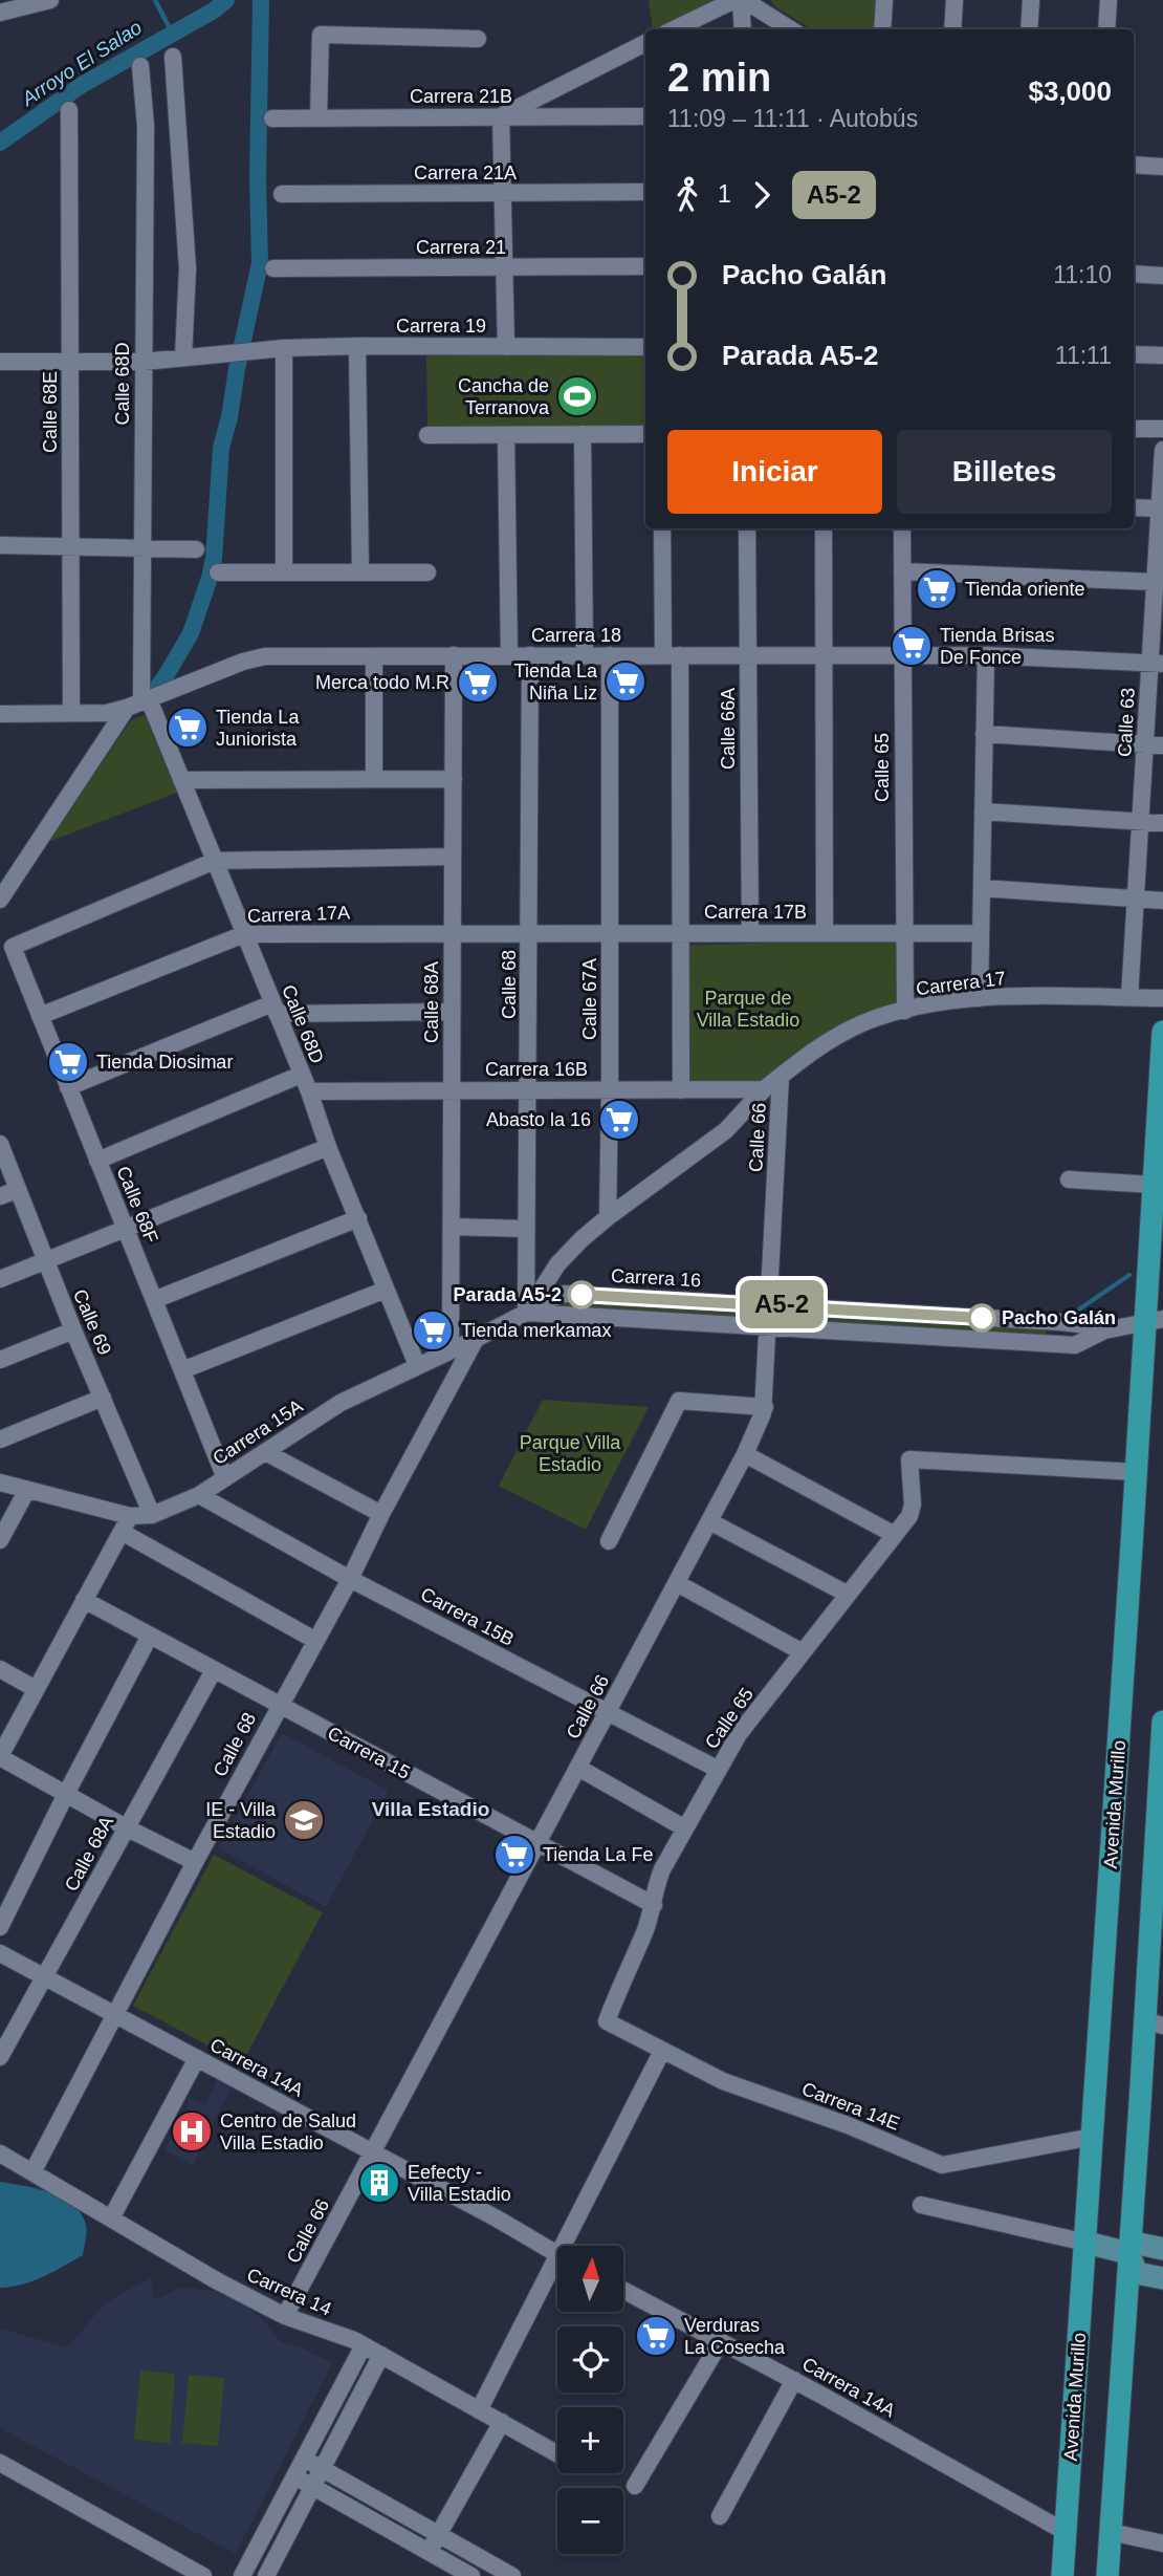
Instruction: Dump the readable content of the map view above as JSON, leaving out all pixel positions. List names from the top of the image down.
{
  "streets": {
    "main road": ["Avenida Murillo"],
    "street": [
      "Carrera 21B",
      "Carrera 21A",
      "Carrera 21",
      "Carrera 19",
      "Calle 68D",
      "Calle 68E",
      "Carrera 18",
      "Calle 63",
      "Calle 66A",
      "Calle 65",
      "Carrera 17B",
      "Carrera 17A",
      "Carrera 17",
      "Calle 68",
      "Calle 67A",
      "Calle 68A",
      "Carrera 16B",
      "Calle 66",
      "Calle 68F",
      "Carrera 16",
      "Calle 69",
      "Carrera 15A",
      "Carrera 15B",
      "Carrera 15",
      "Carrera 14A",
      "Carrera 14E",
      "Carrera 14"
    ]
  },
  "crossings": [
    ["Carrera 19", "Calle 68D"],
    ["Carrera 19", "Calle 68E"],
    ["Calle 68D", "Carrera 18"],
    ["Calle 68D", "Carrera 17A"],
    ["Calle 68D", "Carrera 16B"],
    ["Calle 68D", "Calle 68F"],
    ["Calle 68D", "Carrera 15A"],
    ["Calle 68E", "Carrera 18"],
    ["Carrera 18", "Calle 63"],
    ["Carrera 18", "Calle 66A"],
    ["Carrera 18", "Calle 65"],
    ["Carrera 18", "Calle 68"],
    ["Carrera 18", "Calle 67A"],
    ["Carrera 18", "Calle 68A"],
    ["Calle 63", "Carrera 17"],
    ["Calle 66A", "Carrera 17B"],
    ["Calle 65", "Carrera 17B"],
    ["Calle 65", "Carrera 17"],
    ["Calle 65", "Carrera 15B"],
    ["Calle 65", "Carrera 15"],
    ["Calle 65", "Avenida Murillo"],
    ["Calle 65", "Carrera 14E"],
    ["Carrera 17B", "Carrera 17A"],
    ["Carrera 17B", "Calle 68"],
    ["Carrera 17B", "Calle 67A"],
    ["Carrera 17A", "Calle 68"],
    ["Carrera 17A", "Calle 68A"],
    ["Carrera 17A", "Calle 68F"],
    ["Carrera 17", "Calle 66"],
    ["Calle 68", "Carrera 16B"],
    ["Calle 68", "Carrera 16"],
    ["Calle 68", "Carrera 15A"],
    ["Calle 68", "Carrera 15B"],
    ["Calle 68", "Carrera 15"],
    ["Calle 68", "Carrera 14A"],
    ["Calle 68", "Carrera 14"],
    ["Calle 67A", "Carrera 16B"],
    ["Calle 68A", "Carrera 16B"],
    ["Calle 68A", "Carrera 15A"],
    ["Calle 68A", "Carrera 15"],
    ["Calle 68A", "Carrera 14A"],
    ["Calle 66", "Carrera 16"],
    ["Calle 66", "Carrera 15B"],
    ["Calle 66", "Carrera 15"],
    ["Calle 66", "Carrera 14A"],
    ["Calle 66", "Carrera 14"],
    ["Calle 68F", "Carrera 15A"],
    ["Carrera 16", "Carrera 15A"],
    ["Carrera 16", "Avenida Murillo"],
    ["Calle 69", "Carrera 15A"],
    ["Carrera 15A", "Carrera 15B"],
    ["Avenida Murillo", "Carrera 14A"],
    ["Avenida Murillo", "Carrera 14E"]
  ],
  "districts": ["Villa Estadio"],
  "water": ["Arroyo El Salao"],
  "parks": ["Parque de Villa Estadio", "Parque Villa Estadio"],
  "places": {
    "sports": ["Cancha de Terranova"],
    "supermarket": [
      "Tienda oriente",
      "Tienda Brisas De Fonce",
      "Tienda La Niña Liz",
      "Merca todo M.R",
      "Tienda La Juniorista",
      "Tienda Diosimar",
      "Abasto la 16",
      "Tienda merkamax",
      "Tienda La Fe",
      "Verduras La Cosecha"
    ],
    "other": ["Parada A5-2", "Pacho Galán"],
    "school or university": ["IE - Villa Estadio"],
    "hospital": ["Centro de Salud Villa Estadio"],
    "building": ["Eefecty - Villa Estadio"]
  },
  "lines": ["bus line A5-2"],
  "north": "top",
  "page": {
    "on_map": "A5-2",
    "heading": ["2 min", "11:09 – 11:11 · Autobús", "$3,000"],
    "legs": ["1", "A5-2"],
    "list": [
      {
        "name": "Pacho Galán",
        "value": "11:10"
      },
      {
        "name": "Parada A5-2",
        "value": "11:11"
      }
    ],
    "buttons": ["Iniciar", "Billetes"],
    "map_buttons": ["+", "−"]
  }
}
